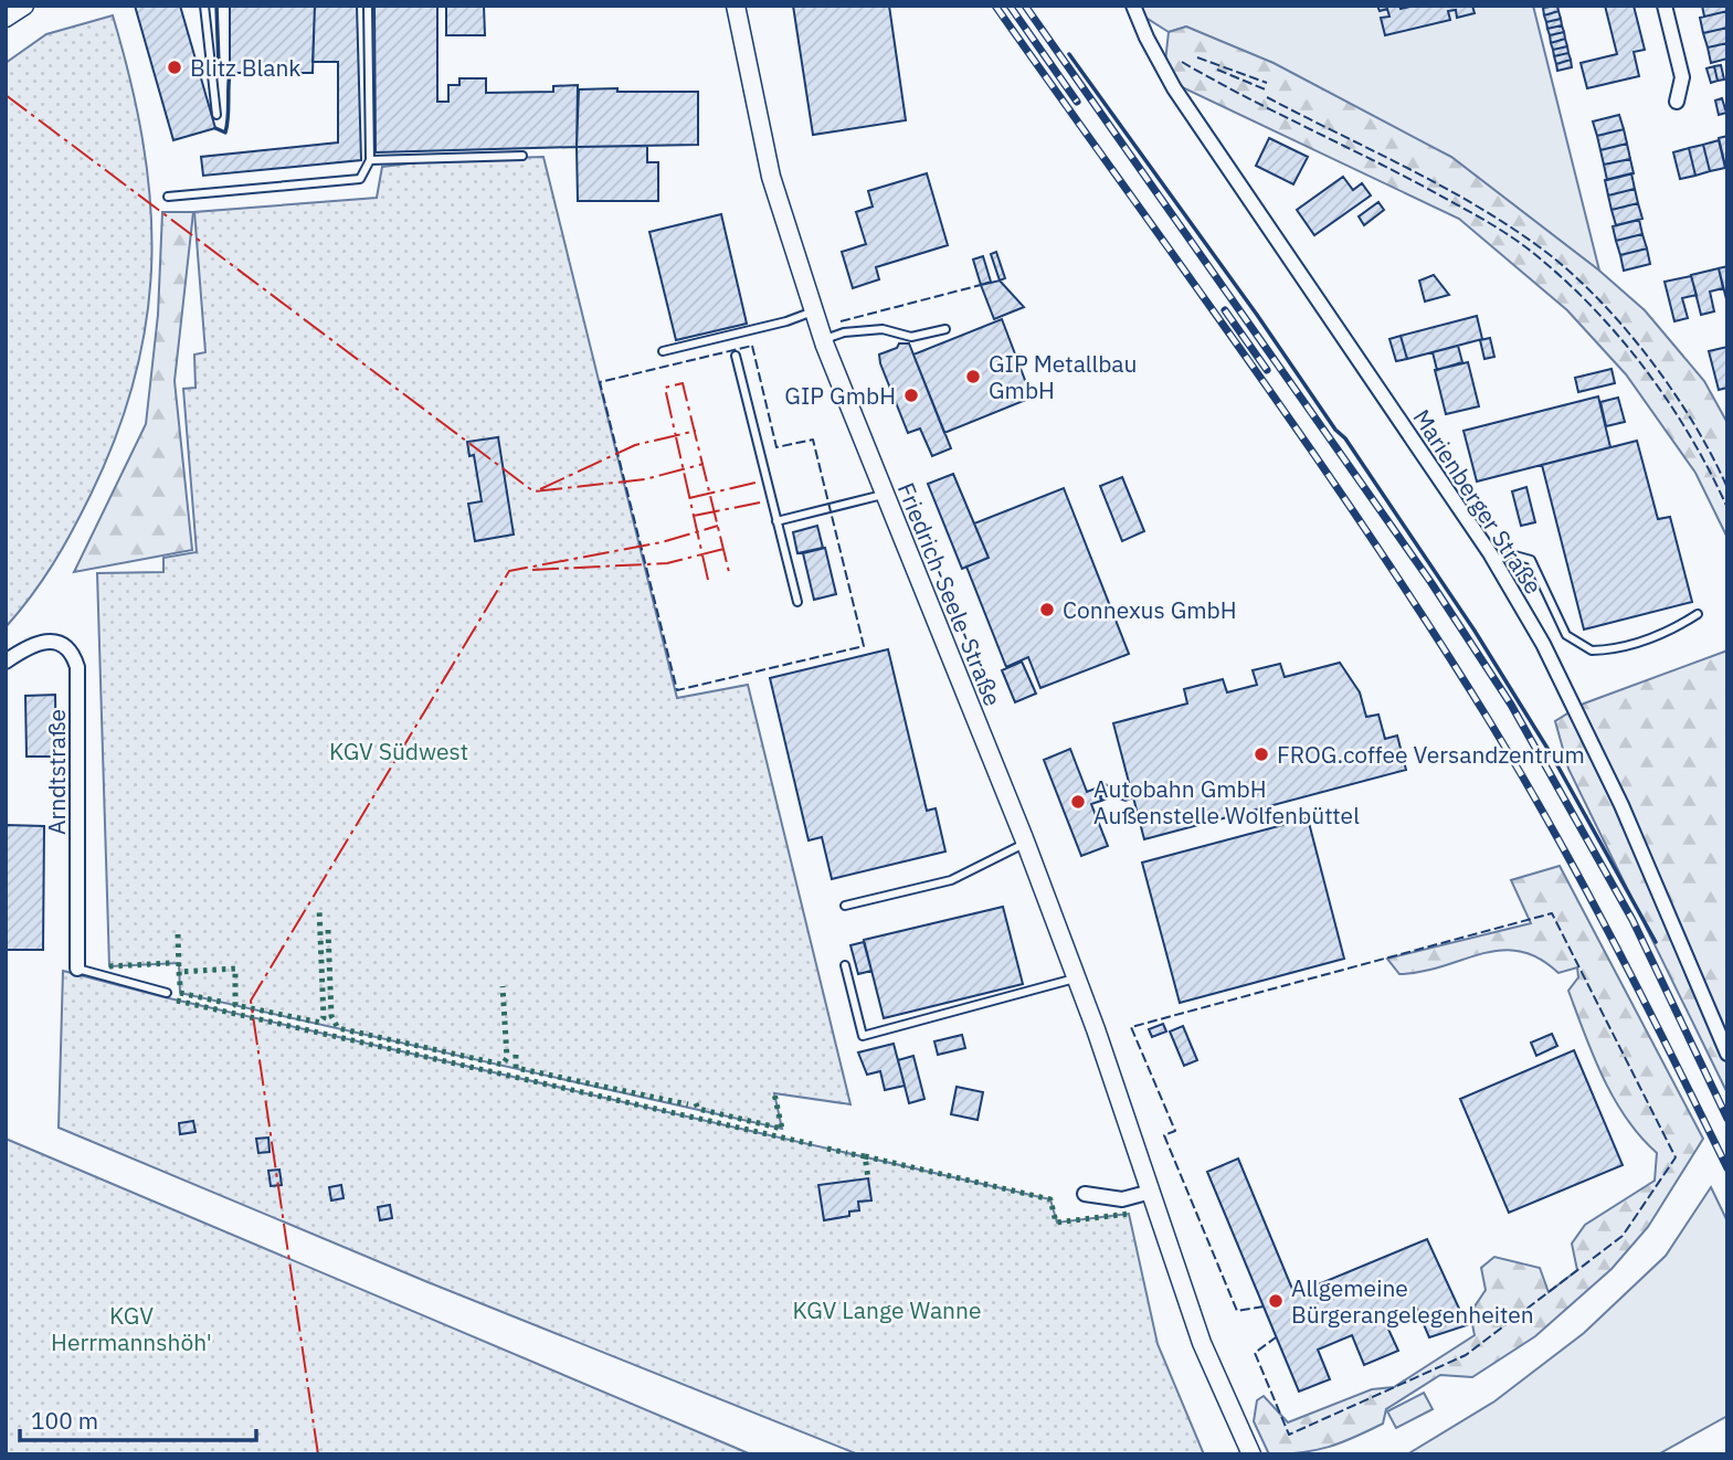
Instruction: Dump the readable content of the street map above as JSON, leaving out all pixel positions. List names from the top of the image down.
{
  "streets": {
    "street": ["Marienberger Straße", "Friedrich-Seele-Straße", "Arndtstraße"]
  },
  "parks": ["KGV Südwest", "KGV Lange Wanne", "KGV Herrmannshöh'"],
  "places": [
    "Blitz Blank",
    "GIP Metallbau GmbH",
    "GIP GmbH",
    "Connexus GmbH",
    "FROG.coffee Versandzentrum",
    "Autobahn GmbH Außenstelle Wolfenbüttel",
    "Allgemeine Bürgerangelegenheiten"
  ],
  "scale_bar": "100 m"
}
